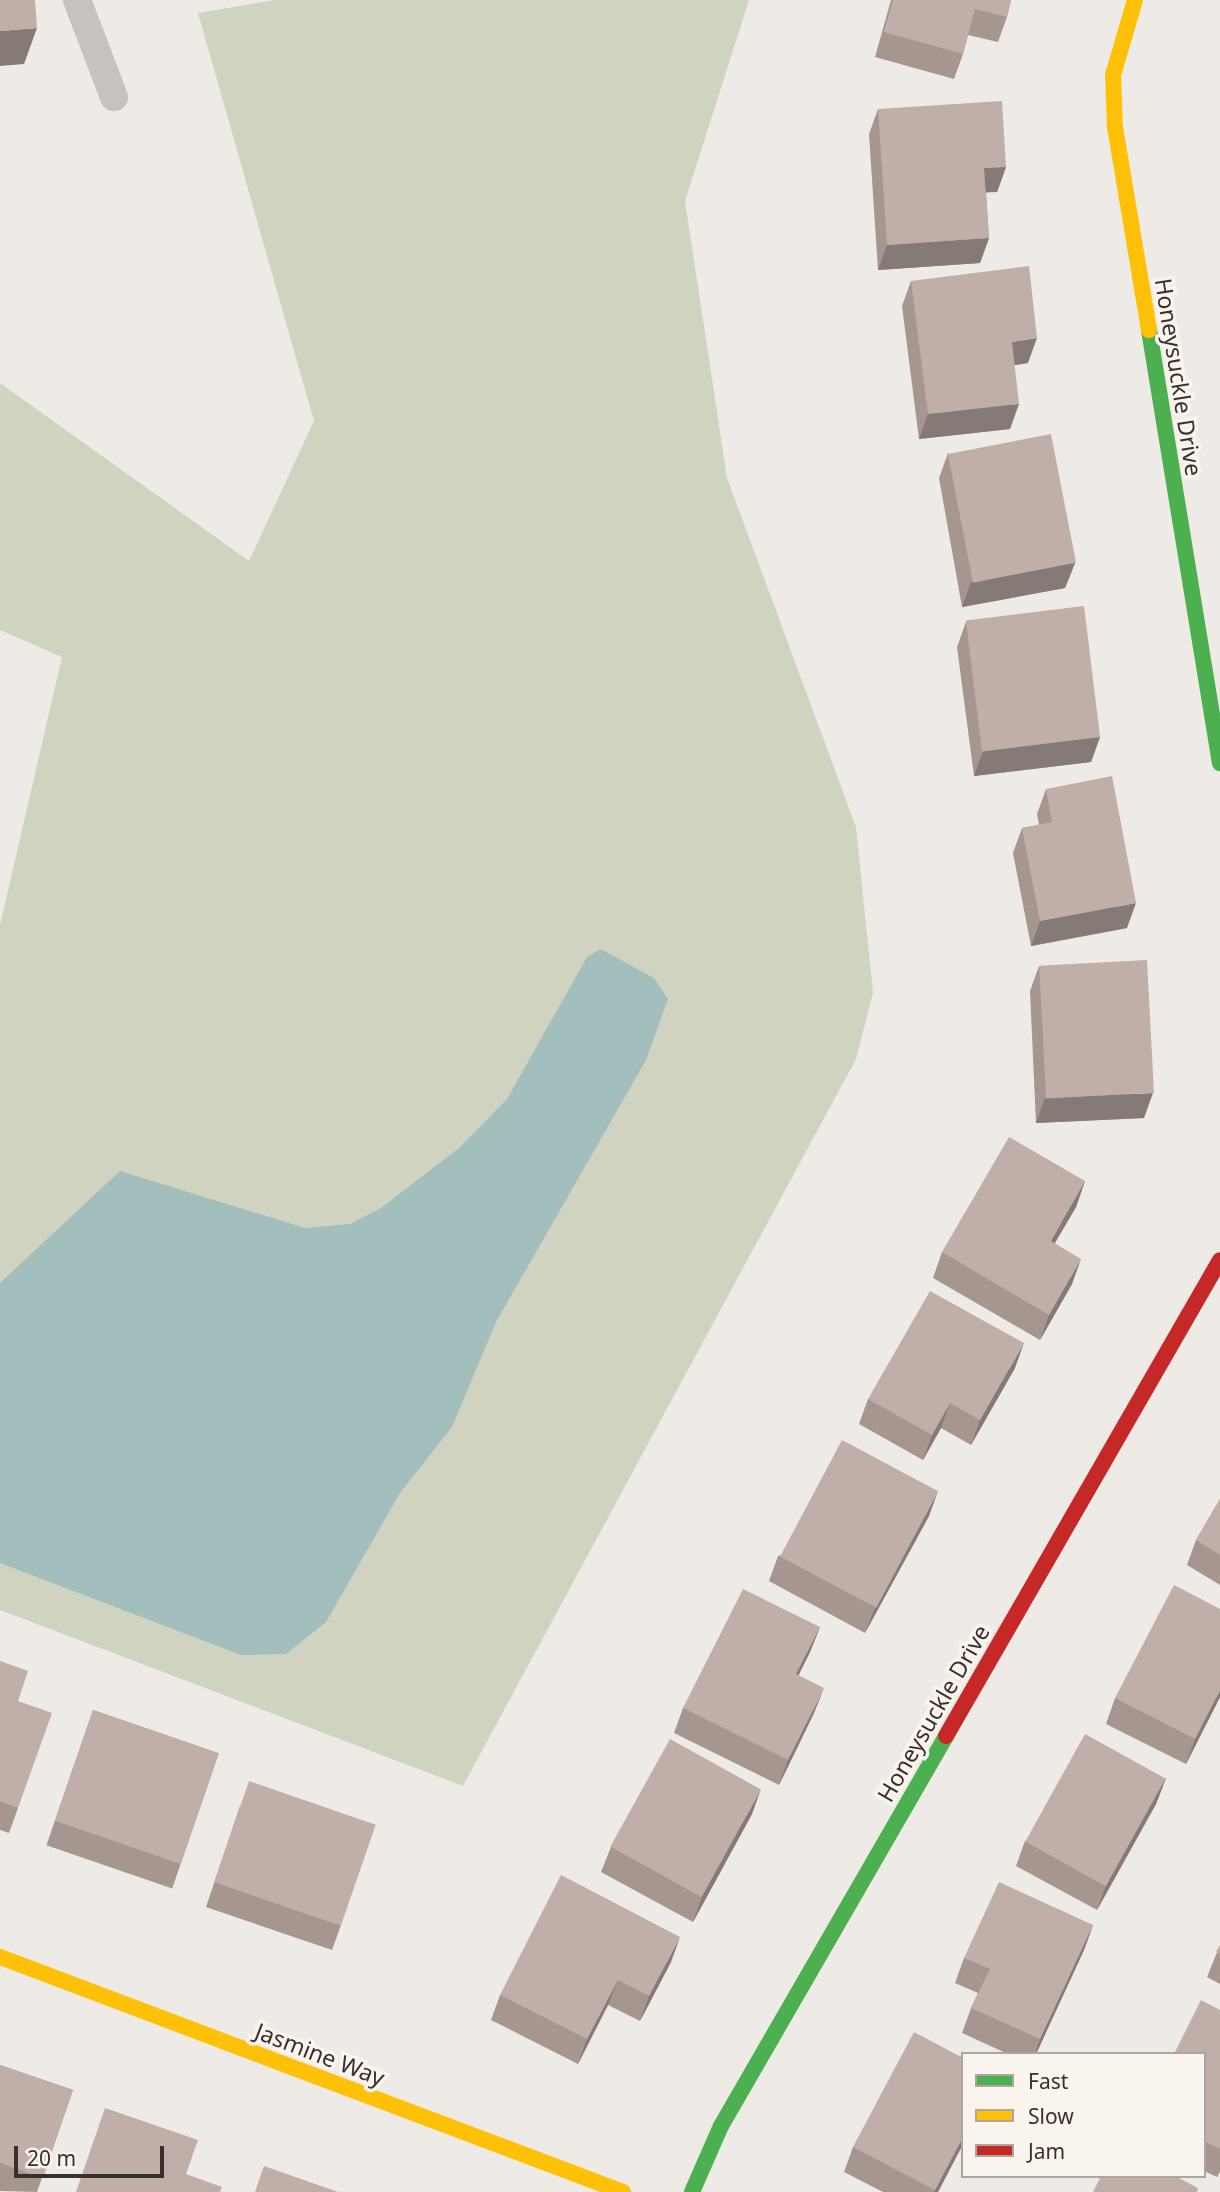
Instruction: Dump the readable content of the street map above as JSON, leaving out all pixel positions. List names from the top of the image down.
{
  "streets": {
    "street": ["Honeysuckle Drive", "Jasmine Way"]
  },
  "legend": ["Fast", "Slow", "Jam"],
  "scale_bar": "20 m"
}
